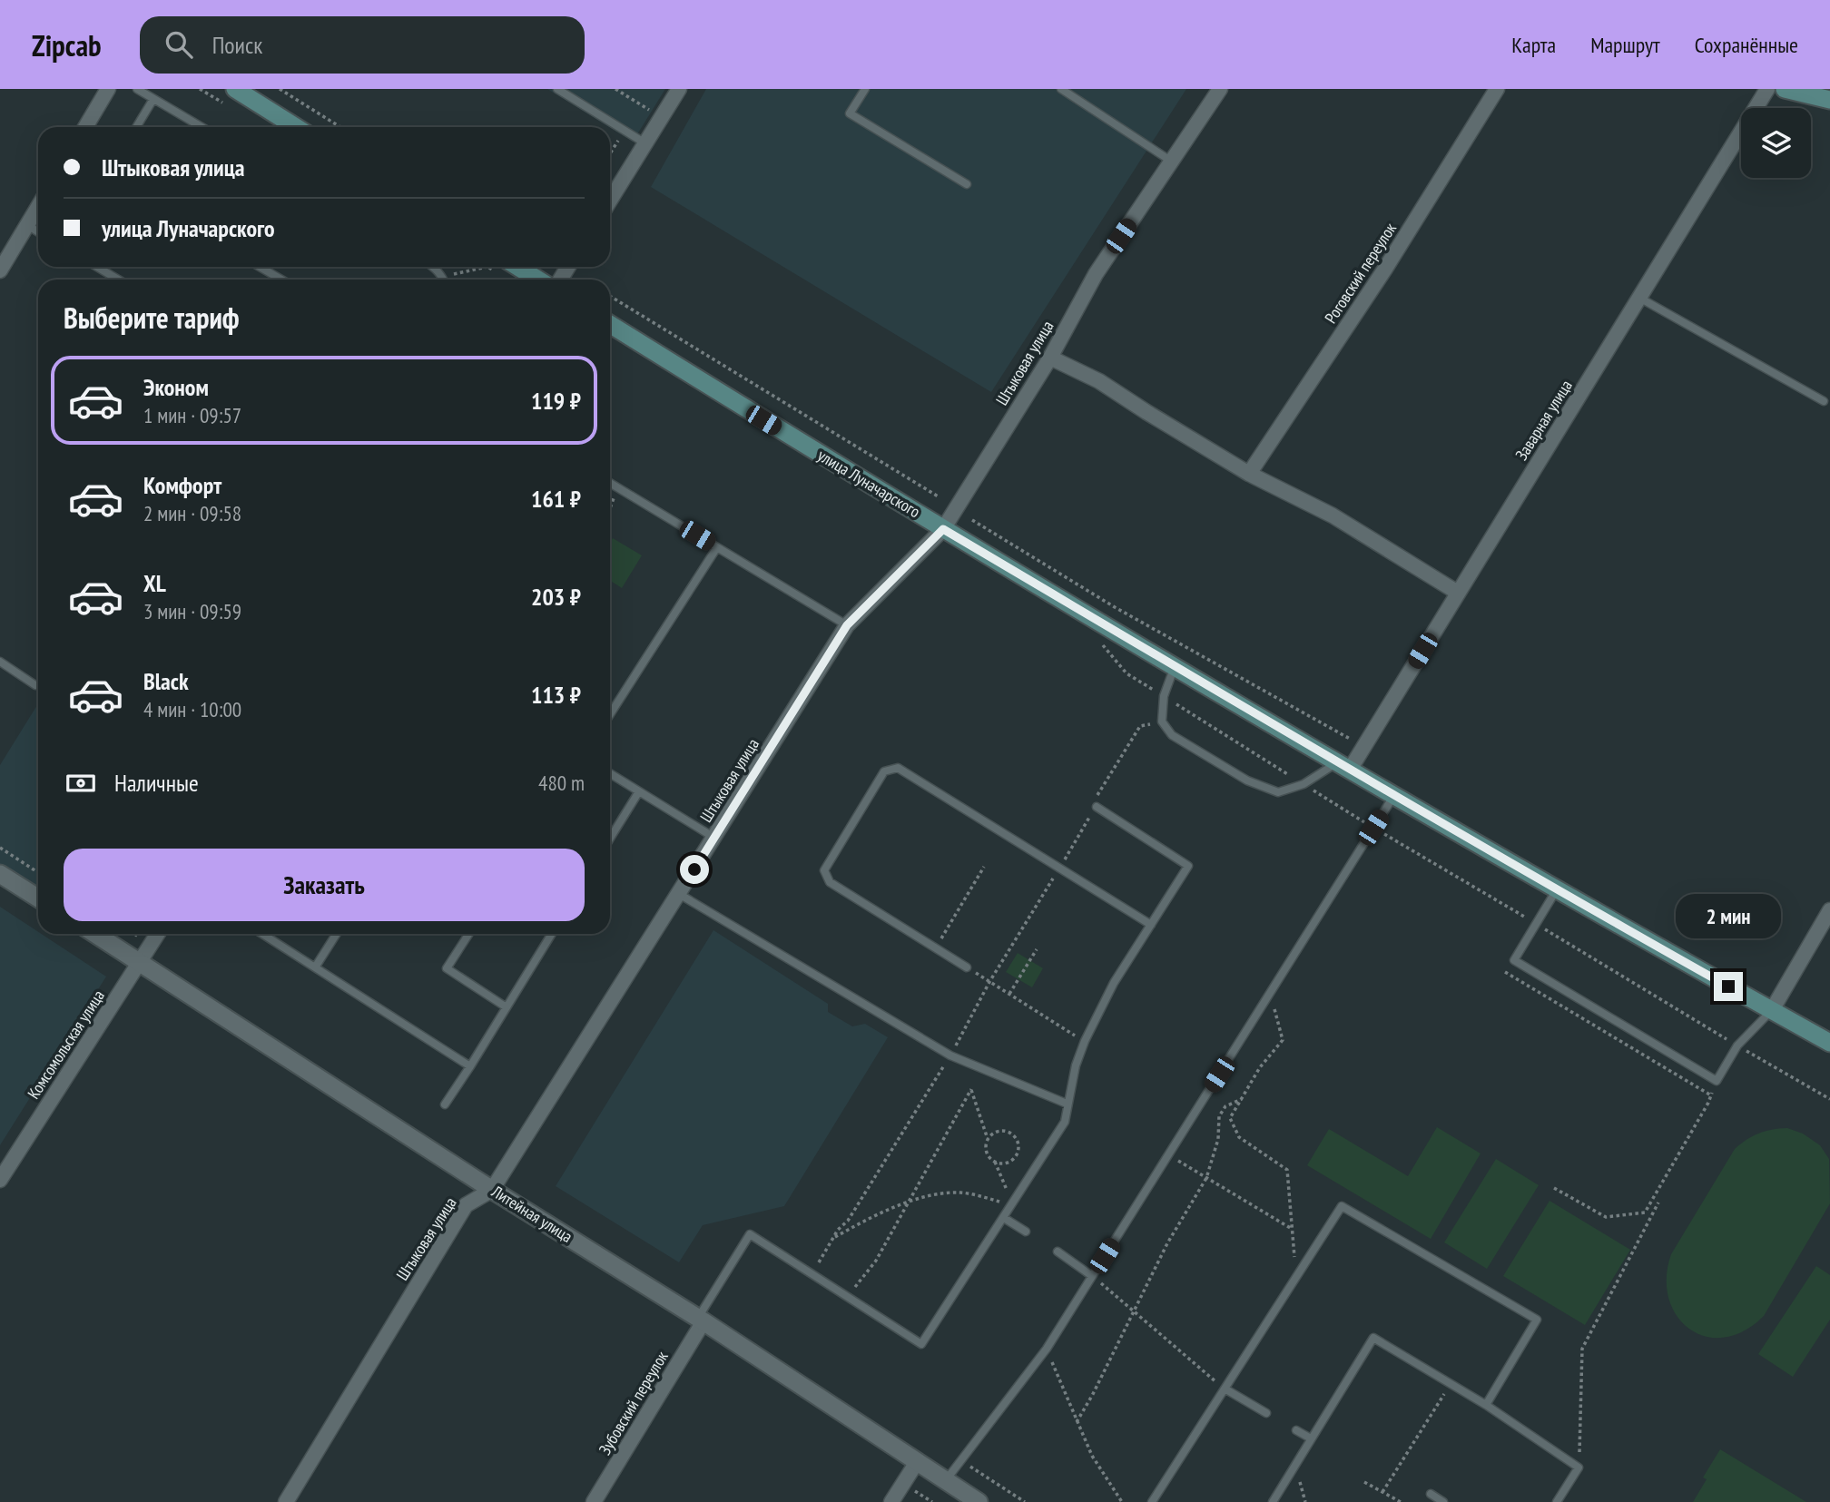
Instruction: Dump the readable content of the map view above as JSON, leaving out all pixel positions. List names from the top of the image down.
{
  "streets": {
    "main road": ["улица Луначарского"],
    "street": [
      "Роговский переулок",
      "Штыковая улица",
      "Заварная улица",
      "Комсомольская улица",
      "Литейная улица",
      "Зубовский переулок"
    ]
  },
  "crossings": [
    ["Штыковая улица", "улица Луначарского"],
    ["Штыковая улица", "Литейная улица"],
    ["Заварная улица", "улица Луначарского"],
    ["Комсомольская улица", "Литейная улица"],
    ["Литейная улица", "Зубовский переулок"]
  ],
  "page": {
    "header": "Zipcab",
    "search": "Поиск",
    "nav": ["Карта", "Маршрут", "Сохранённые"],
    "banner": ["Штыковая улица", "улица Луначарского"],
    "heading": "Выберите тариф",
    "list": [
      {
        "name": "Эконом",
        "note": "1 мин · 09:57",
        "value": "119 ₽"
      },
      {
        "name": "Комфорт",
        "note": "2 мин · 09:58",
        "value": "161 ₽"
      },
      {
        "name": "XL",
        "note": "3 мин · 09:59",
        "value": "203 ₽"
      },
      {
        "name": "Black",
        "note": "4 мин · 10:00",
        "value": "113 ₽"
      }
    ],
    "pay": ["Наличные", "480 m"],
    "buttons": "Заказать",
    "bubble": "2 мин"
  }
}
